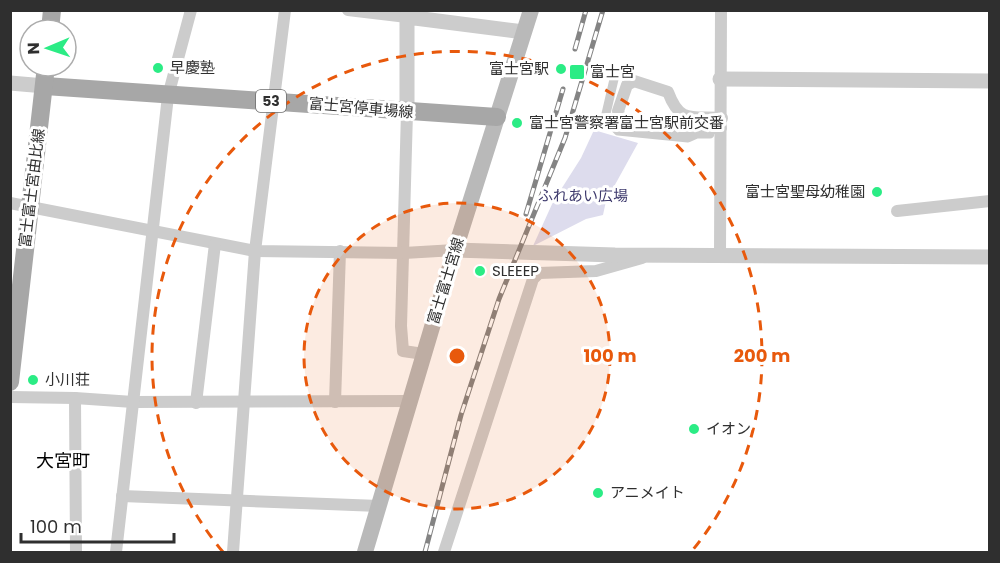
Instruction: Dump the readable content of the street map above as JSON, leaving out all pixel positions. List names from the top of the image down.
{
  "streets": {
    "main road": [
      "53",
      "富士宮停車場線",
      "富士富士宮由比線",
      "富士富士宮線"
    ]
  },
  "crossings": [
    ["富士宮停車場線", "富士富士宮由比線"],
    ["富士宮停車場線", "富士富士宮線"]
  ],
  "districts": ["大宮町"],
  "parks": ["ふれあい広場"],
  "places": {
    "other": [
      "早慶塾",
      "富士宮駅",
      "富士宮警察署富士宮駅前交番",
      "富士宮聖母幼稚園",
      "SLEEEP",
      "小川荘",
      "イオン",
      "アニメイト"
    ],
    "transit": ["富士宮"]
  },
  "scale_bar": "100 m",
  "north": "left",
  "rings": ["100 m", "200 m"]
}
